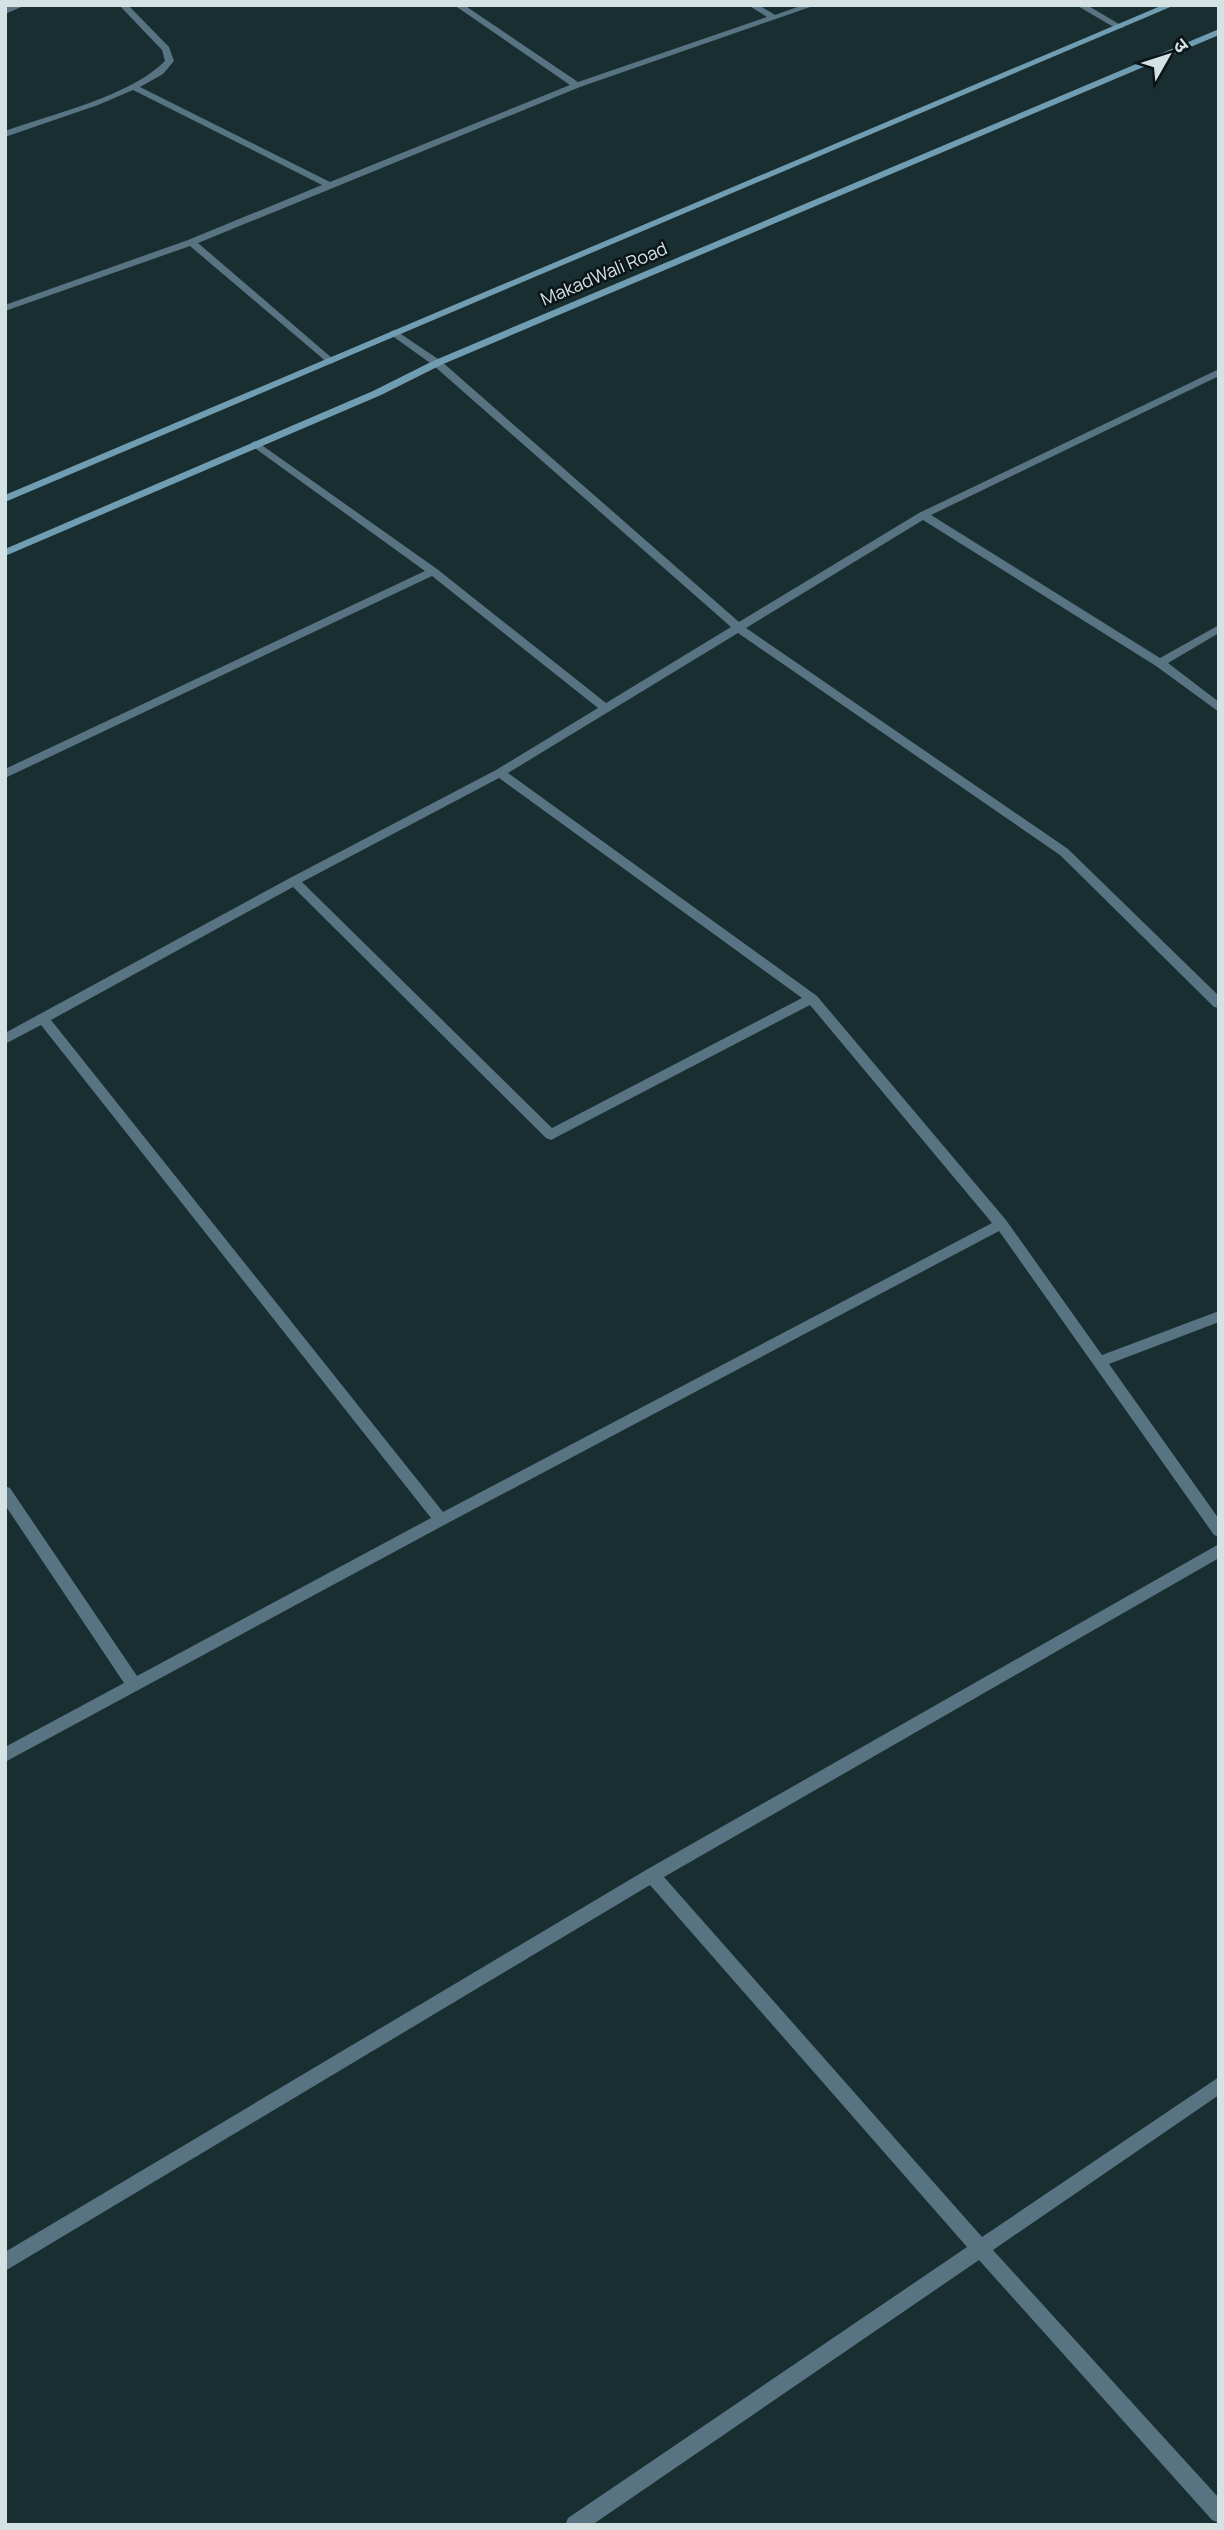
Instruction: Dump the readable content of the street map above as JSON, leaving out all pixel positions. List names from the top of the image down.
{
  "streets": {
    "street": ["MakadWali Road"]
  },
  "north": "top right"
}
